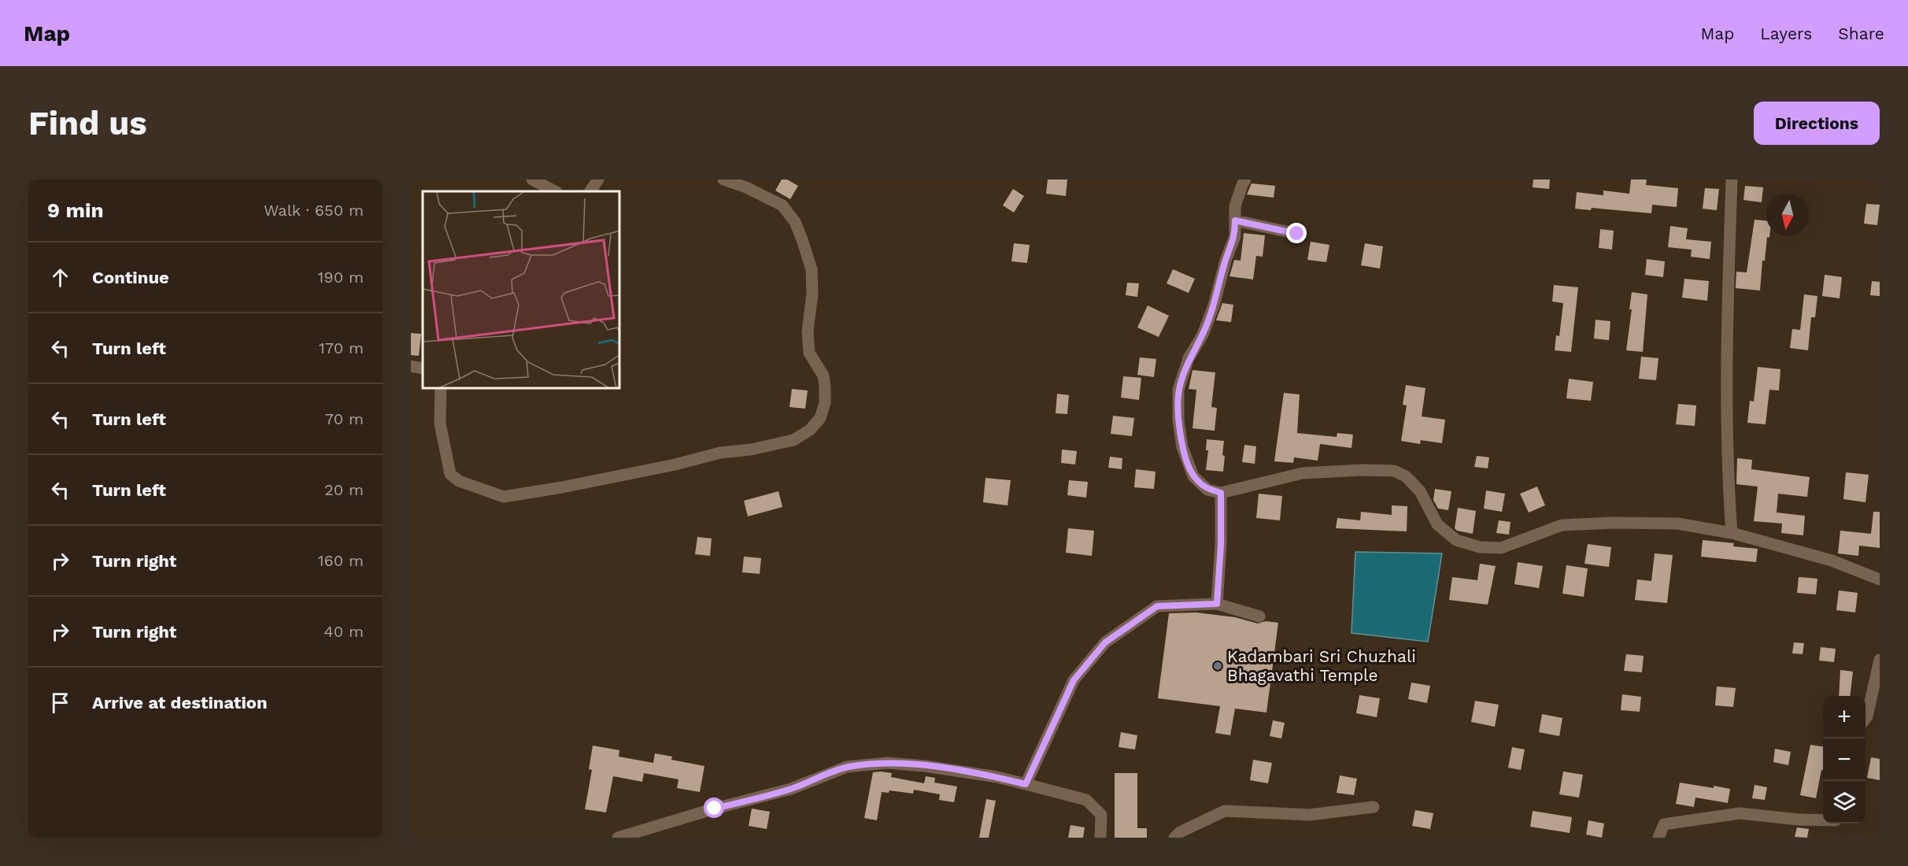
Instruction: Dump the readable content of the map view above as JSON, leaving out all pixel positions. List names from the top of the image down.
{
  "places": ["Kadambari Sri Chuzhali Bhagavathi Temple"],
  "north": "bottom",
  "page": {
    "header": "Map",
    "nav": ["Map", "Layers", "Share"],
    "buttons": "Directions",
    "title": "Find us",
    "heading": ["9 min", "Walk · 650 m"],
    "list": [
      ["Continue", "190 m"],
      ["Turn left", "170 m"],
      ["Turn left", "70 m"],
      ["Turn left", "20 m"],
      ["Turn right", "160 m"],
      ["Turn right", "40 m"],
      "Arrive at destination"
    ],
    "map_buttons": ["+", "−"]
  }
}
